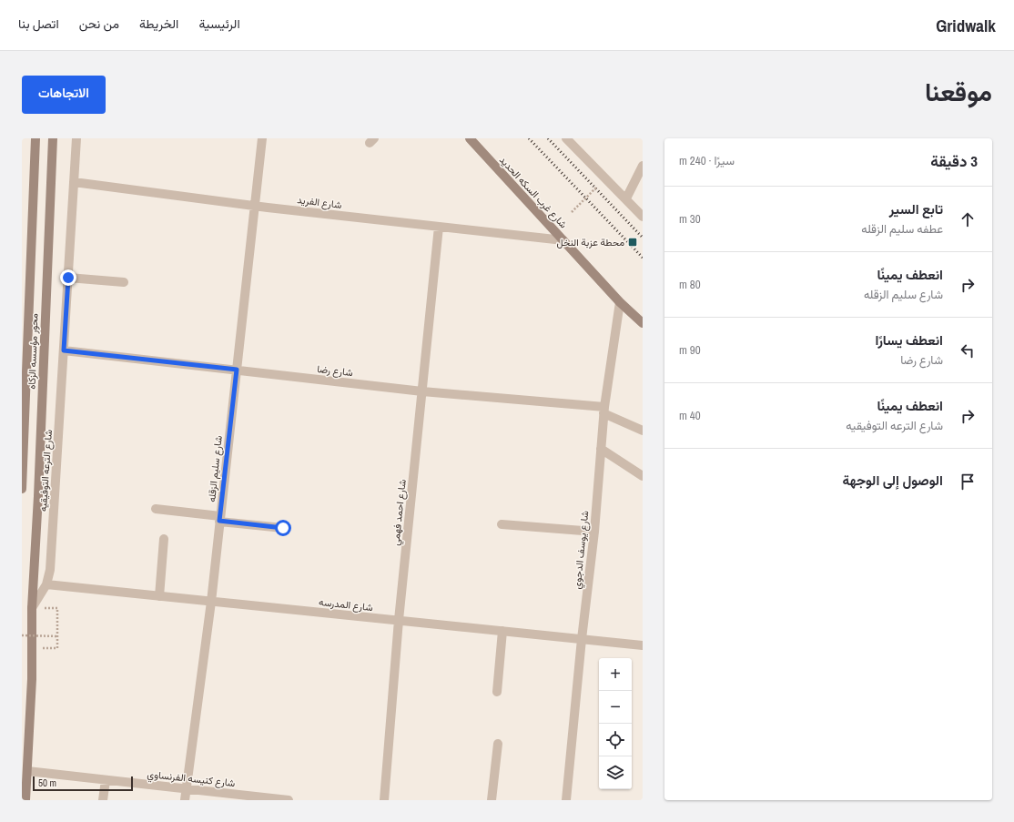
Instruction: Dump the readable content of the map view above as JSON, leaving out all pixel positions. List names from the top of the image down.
{
  "streets": {
    "main road": ["شارع غرب السكه الحديد", "محور مؤسسه الزكاه"],
    "street": [
      "شارع الفريد",
      "شارع رضا",
      "شارع سليم الزقله",
      "شارع الترعه التوفيقيه",
      "شارع احمد فهمي",
      "شارع يوسف الدجوي",
      "شارع المدرسه",
      "شارع كنيسه الفرنساوي"
    ]
  },
  "crossings": [
    ["شارع غرب السكه الحديد", "شارع الفريد"],
    ["شارع غرب السكه الحديد", "شارع يوسف الدجوي"],
    ["شارع الفريد", "شارع سليم الزقله"],
    ["شارع الفريد", "شارع الترعه التوفيقيه"],
    ["شارع الفريد", "شارع احمد فهمي"],
    ["محور مؤسسه الزكاه", "شارع الترعه التوفيقيه"],
    ["شارع رضا", "شارع سليم الزقله"],
    ["شارع رضا", "شارع الترعه التوفيقيه"],
    ["شارع رضا", "شارع احمد فهمي"],
    ["شارع رضا", "شارع يوسف الدجوي"],
    ["شارع سليم الزقله", "شارع المدرسه"],
    ["شارع سليم الزقله", "شارع كنيسه الفرنساوي"],
    ["شارع الترعه التوفيقيه", "شارع المدرسه"],
    ["شارع احمد فهمي", "شارع المدرسه"],
    ["شارع يوسف الدجوي", "شارع المدرسه"]
  ],
  "places": {
    "transit": ["محطة عزبة النخل"]
  },
  "scale_bar": "50 m",
  "page": {
    "header": "Gridwalk",
    "nav": [
      "الرئيسية",
      "الخريطة",
      "من نحن",
      "اتصل بنا"
    ],
    "title": "موقعنا",
    "buttons": "الاتجاهات",
    "heading": ["3 دقيقة", "سيرًا · 240 m"],
    "list": [
      ["تابع السير", "عطفه سليم الزقله", "30 m"],
      ["انعطف يمينًا", "شارع سليم الزقله", "80 m"],
      ["انعطف يسارًا", "شارع رضا", "90 m"],
      ["انعطف يمينًا", "شارع الترعه التوفيقيه", "40 m"],
      "الوصول إلى الوجهة"
    ],
    "map_buttons": ["+", "−"],
    "scale": "50 m"
  }
}
